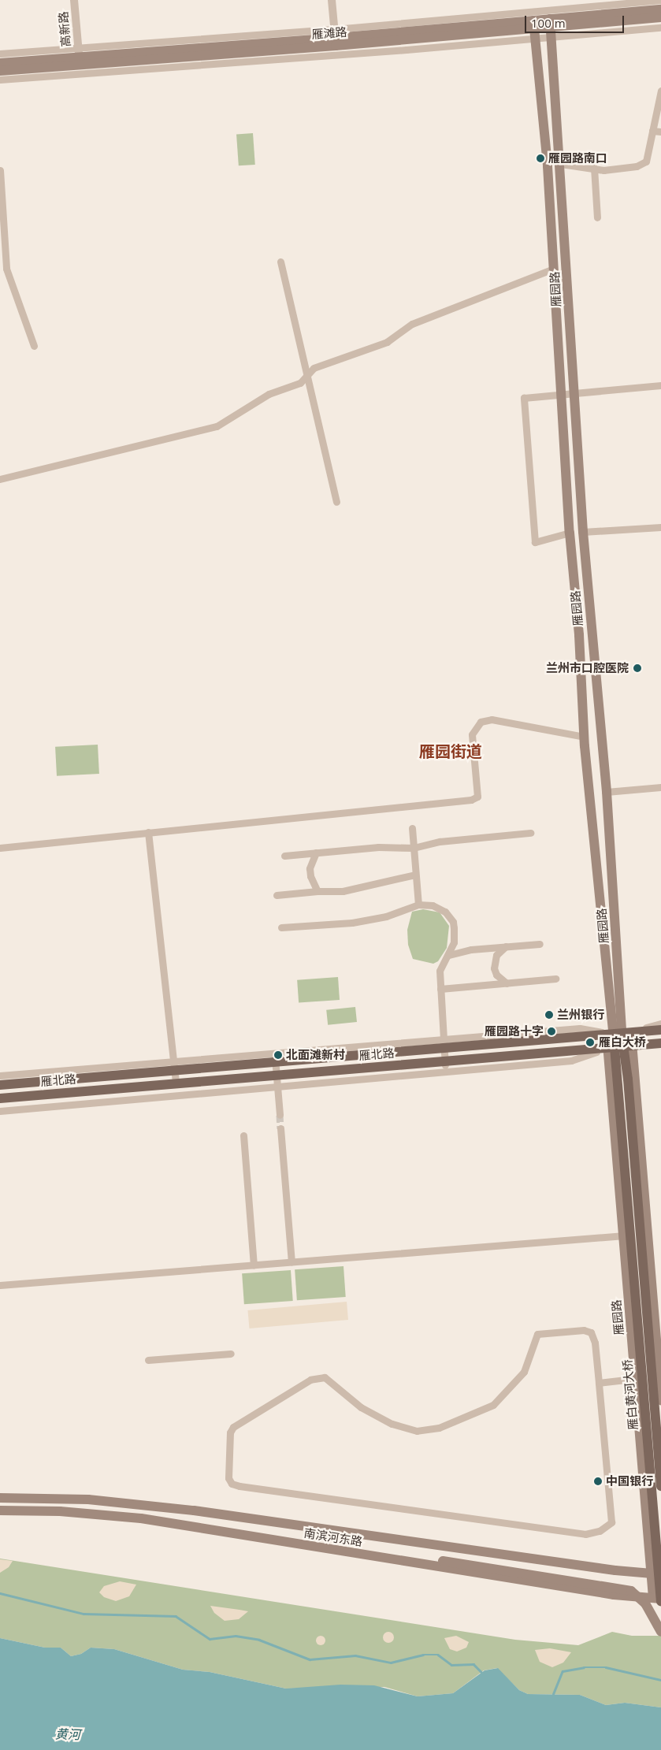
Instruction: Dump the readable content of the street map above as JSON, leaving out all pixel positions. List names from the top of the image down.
{
  "streets": {
    "main road": [
      "雁滩路",
      "雁园路",
      "雁北路",
      "雁白黄河大桥",
      "南滨河东路"
    ],
    "street": ["高新路"]
  },
  "crossings": [
    ["高新路", "雁滩路"],
    ["雁滩路", "雁园路"],
    ["雁园路", "雁北路"],
    ["雁园路", "雁白黄河大桥"],
    ["雁园路", "南滨河东路"],
    ["雁白黄河大桥", "南滨河东路"]
  ],
  "districts": ["雁园街道"],
  "water": ["黄河"],
  "places": [
    "雁园路南口",
    "兰州市口腔医院",
    "兰州银行",
    "雁园路十字",
    "雁白大桥",
    "北面滩新村",
    "中国银行"
  ],
  "scale_bar": "100 m"
}
